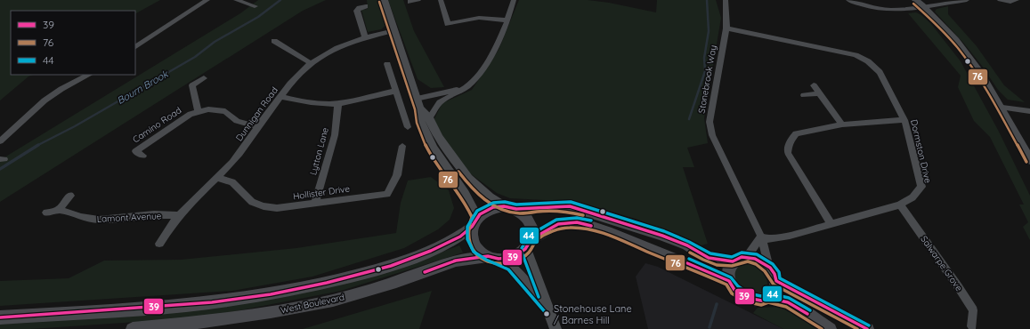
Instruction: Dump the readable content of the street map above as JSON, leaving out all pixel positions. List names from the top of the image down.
{
  "streets": {
    "main road": ["West Boulevard"],
    "street": [
      "Stonebrook Way",
      "Dunnigan Road",
      "Camino Road",
      "Lytton Lane",
      "Dormston Drive",
      "Hollister Drive",
      "Lamont Avenue",
      "Salwarpe Grove"
    ]
  },
  "crossings": [
    ["Stonebrook Way", "Dormston Drive"],
    ["Dunnigan Road", "Camino Road"],
    ["Dunnigan Road", "Hollister Drive"],
    ["Dunnigan Road", "Lamont Avenue"],
    ["Lytton Lane", "Hollister Drive"],
    ["Dormston Drive", "Salwarpe Grove"]
  ],
  "water": ["Bourn Brook"],
  "places": ["Stonehouse Lane / Barnes Hill"],
  "lines": ["transit line 76", "transit line 44", "transit line 39"],
  "legend": ["39", "76", "44"]
}
